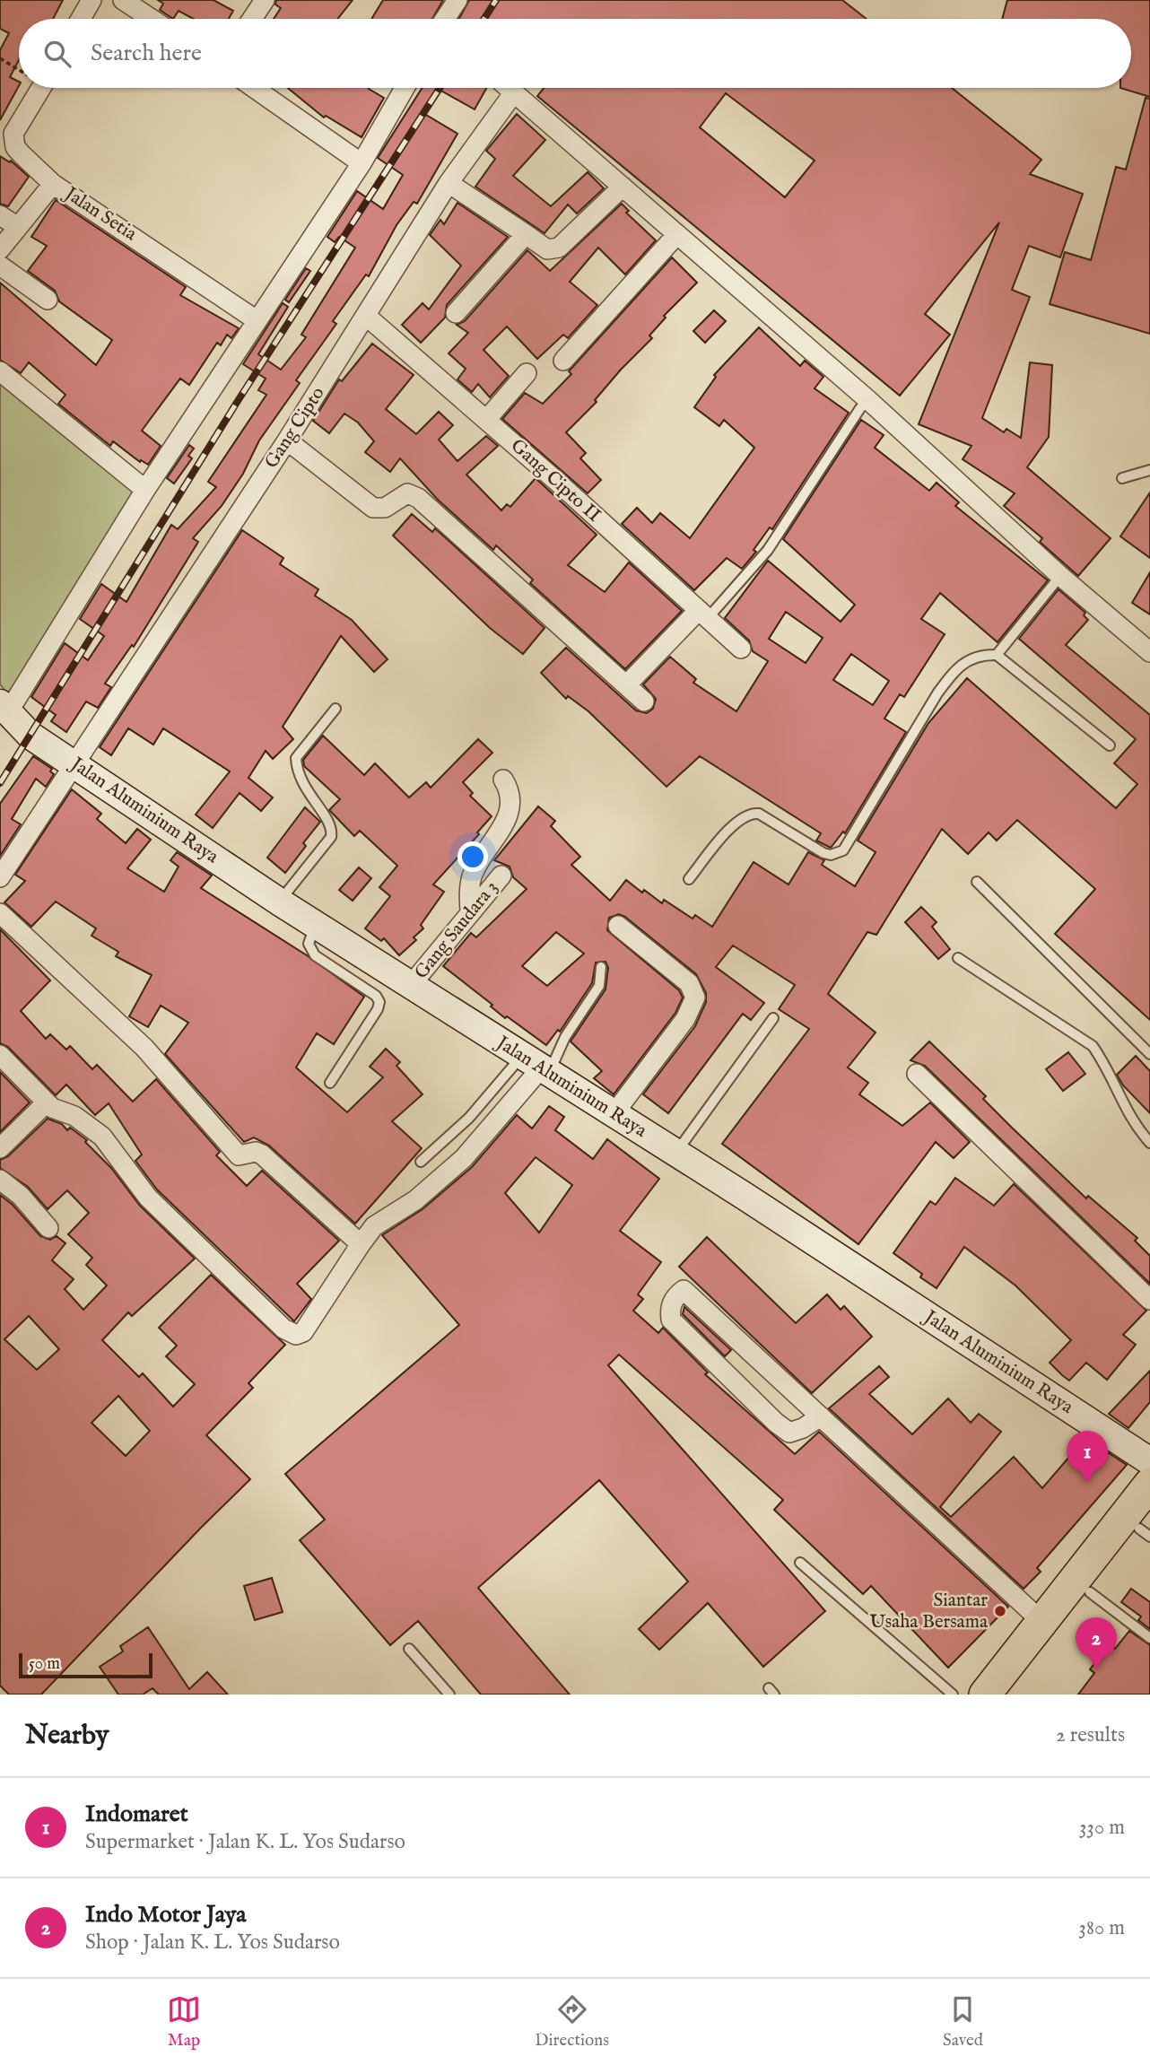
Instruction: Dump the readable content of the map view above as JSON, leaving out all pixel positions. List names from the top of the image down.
{
  "streets": {
    "main road": ["Jalan Aluminium Raya"],
    "street": [
      "Jalan Setia",
      "Gang Cipto",
      "Gang Cipto II",
      "Gang Saudara 3"
    ]
  },
  "crossings": [
    ["Gang Cipto", "Gang Cipto II"],
    ["Gang Cipto", "Jalan Aluminium Raya"],
    ["Jalan Aluminium Raya", "Gang Saudara 3"]
  ],
  "places": ["Siantar Usaha Bersama"],
  "scale_bar": "50 m",
  "page": {
    "search": "Search here",
    "pins": ["1", "2"],
    "scale": "50 m",
    "heading": ["Nearby", "2 results"],
    "list": [
      {
        "mark": "1",
        "name": "Indomaret",
        "note": "Supermarket · Jalan K. L. Yos Sudarso",
        "value": "330 m"
      },
      {
        "mark": "2",
        "name": "Indo Motor Jaya",
        "note": "Shop · Jalan K. L. Yos Sudarso",
        "value": "380 m"
      }
    ],
    "nav": ["Map", "Directions", "Saved"]
  }
}
